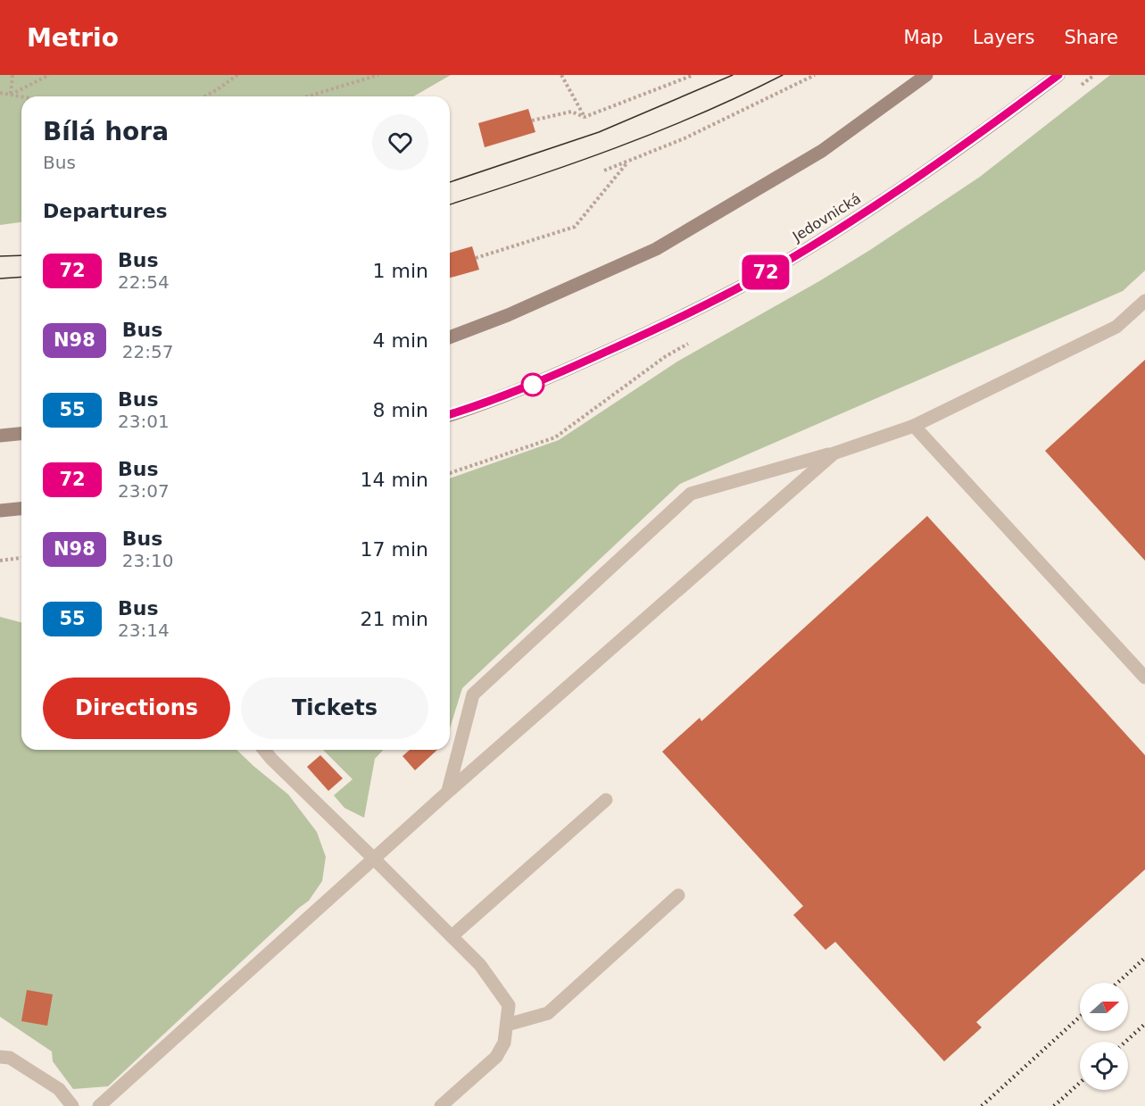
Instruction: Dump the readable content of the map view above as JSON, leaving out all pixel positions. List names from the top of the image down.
{
  "streets": {
    "main road": ["Jedovnická"]
  },
  "lines": ["bus line 72"],
  "north": "right",
  "page": {
    "header": "Metrio",
    "nav": ["Map", "Layers", "Share"],
    "on_map": "72",
    "heading": [
      ["Bílá hora", "Bus"],
      "Departures"
    ],
    "list": [
      {
        "mark": "72",
        "name": "Bus",
        "note": "22:54",
        "value": "1 min"
      },
      {
        "mark": "N98",
        "name": "Bus",
        "note": "22:57",
        "value": "4 min"
      },
      {
        "mark": "55",
        "name": "Bus",
        "note": "23:01",
        "value": "8 min"
      },
      {
        "mark": "72",
        "name": "Bus",
        "note": "23:07",
        "value": "14 min"
      },
      {
        "mark": "N98",
        "name": "Bus",
        "note": "23:10",
        "value": "17 min"
      },
      {
        "mark": "55",
        "name": "Bus",
        "note": "23:14",
        "value": "21 min"
      }
    ],
    "buttons": ["Directions", "Tickets"]
  }
}
